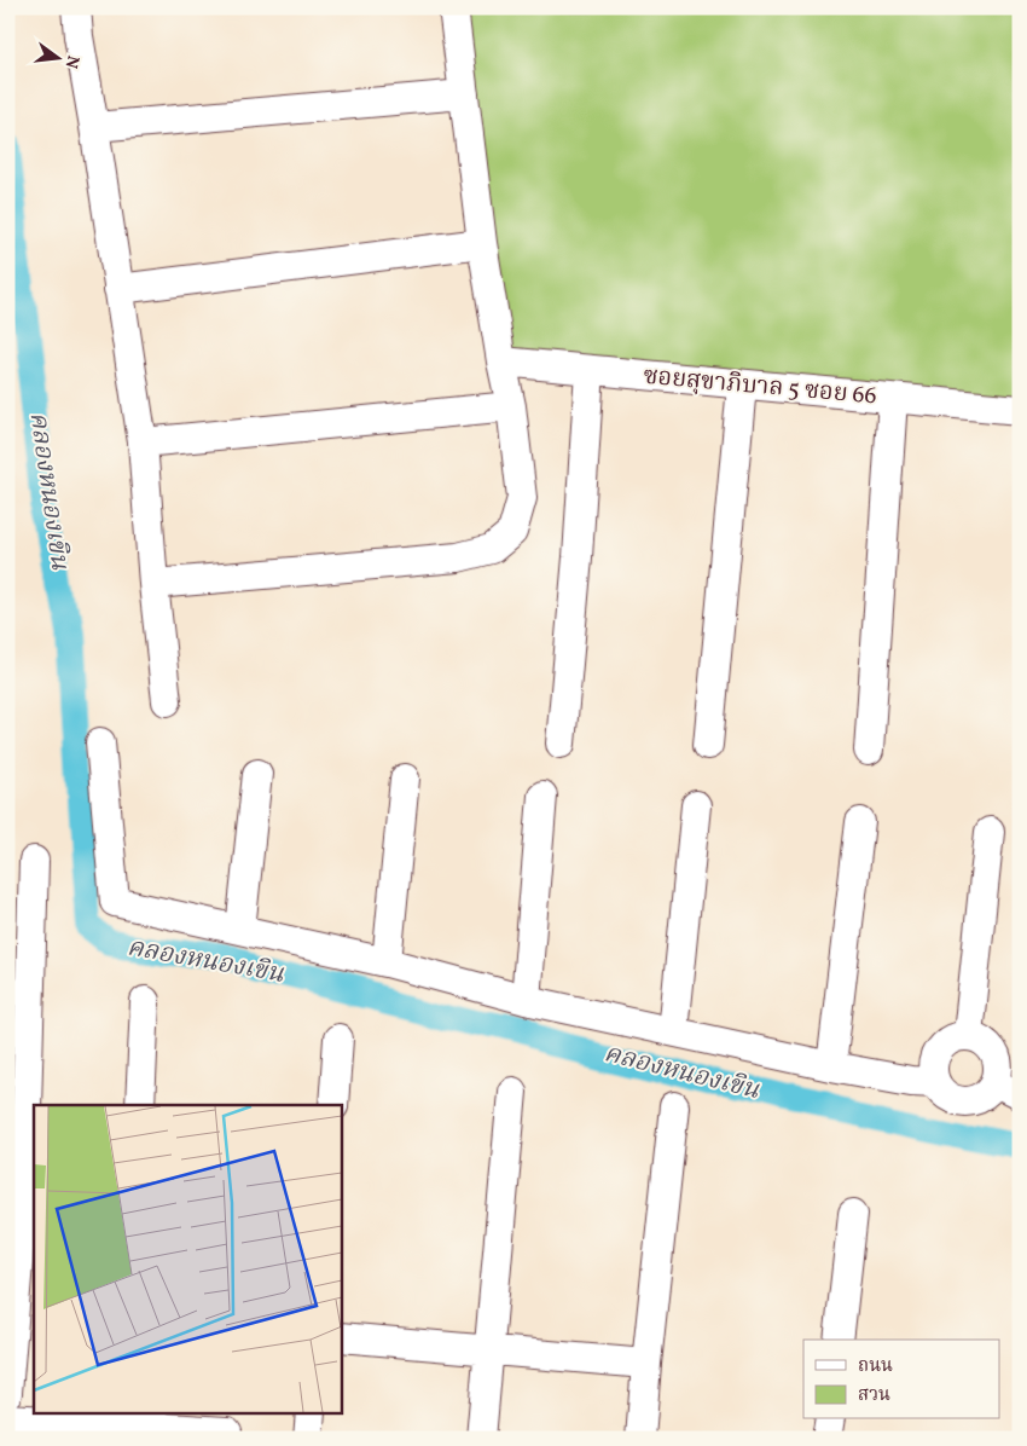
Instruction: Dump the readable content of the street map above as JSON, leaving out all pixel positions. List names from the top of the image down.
{
  "streets": {
    "street": ["ซอยสุขาภิบาล 5 ซอย 66"]
  },
  "water": ["คลองหนองเขิน"],
  "legend": ["ถนน", "สวน"],
  "north": "right"
}
